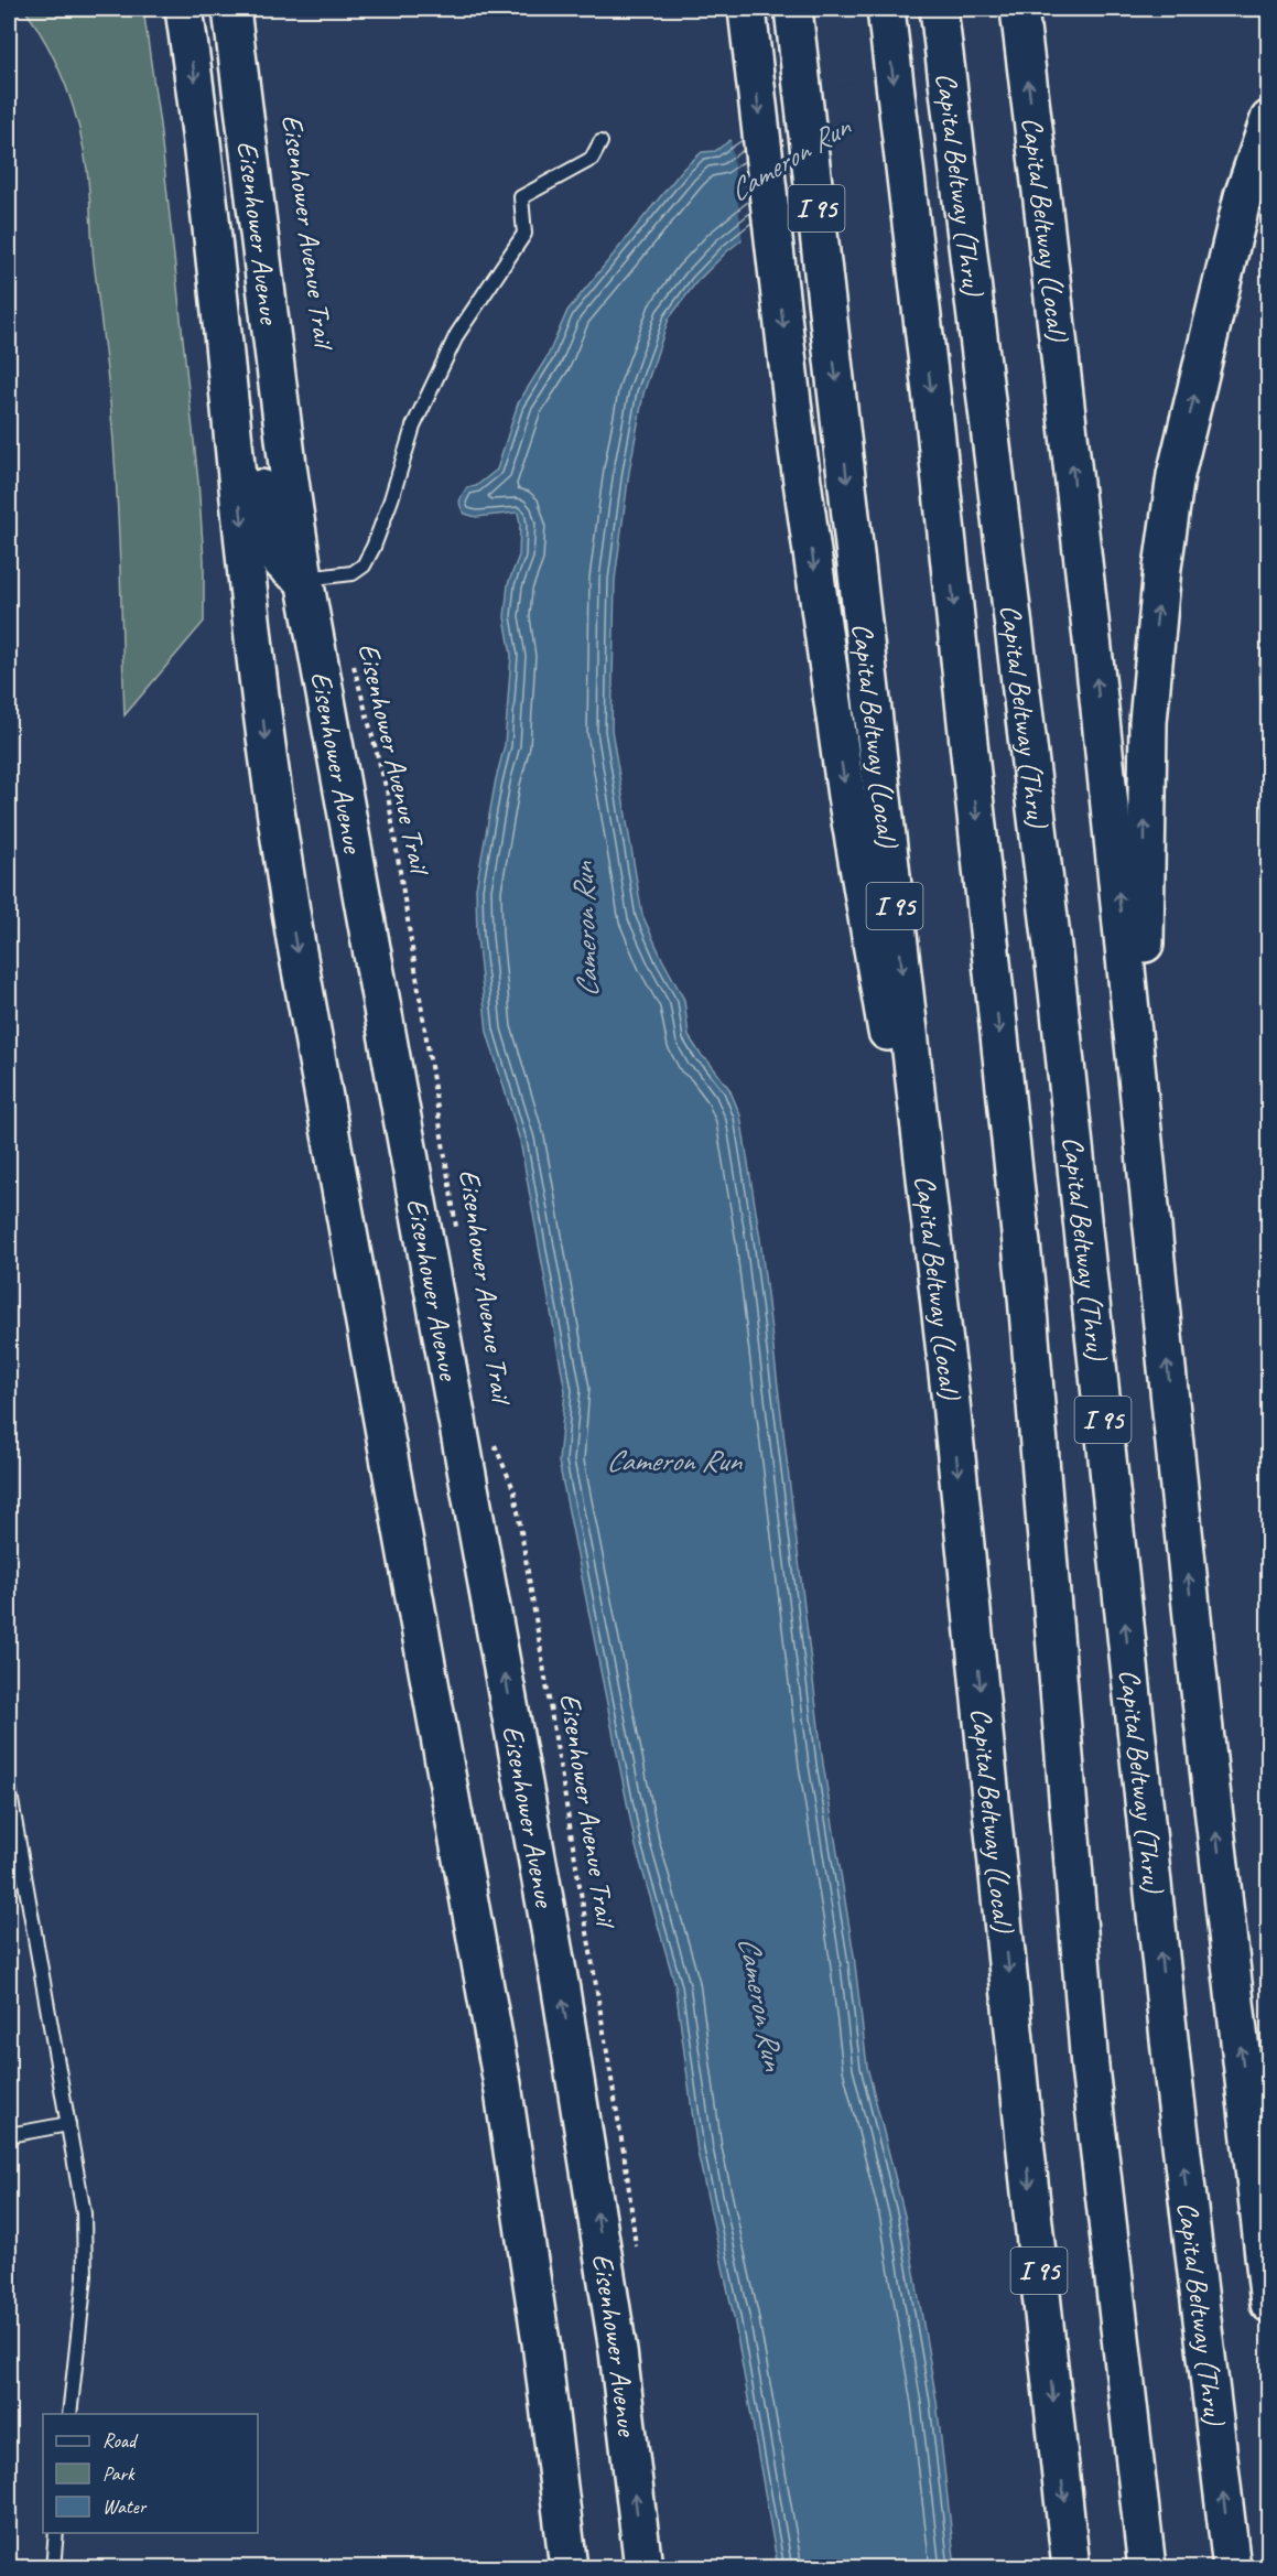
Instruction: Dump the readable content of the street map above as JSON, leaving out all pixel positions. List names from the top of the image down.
{
  "streets": {
    "main road": [
      "Capital Beltway (Thru)",
      "I 95",
      "Capital Beltway (Local)",
      "Eisenhower Avenue"
    ],
    "path": ["Eisenhower Avenue Trail"]
  },
  "water": ["Cameron Run"],
  "legend": ["Road", "Park", "Water"]
}
